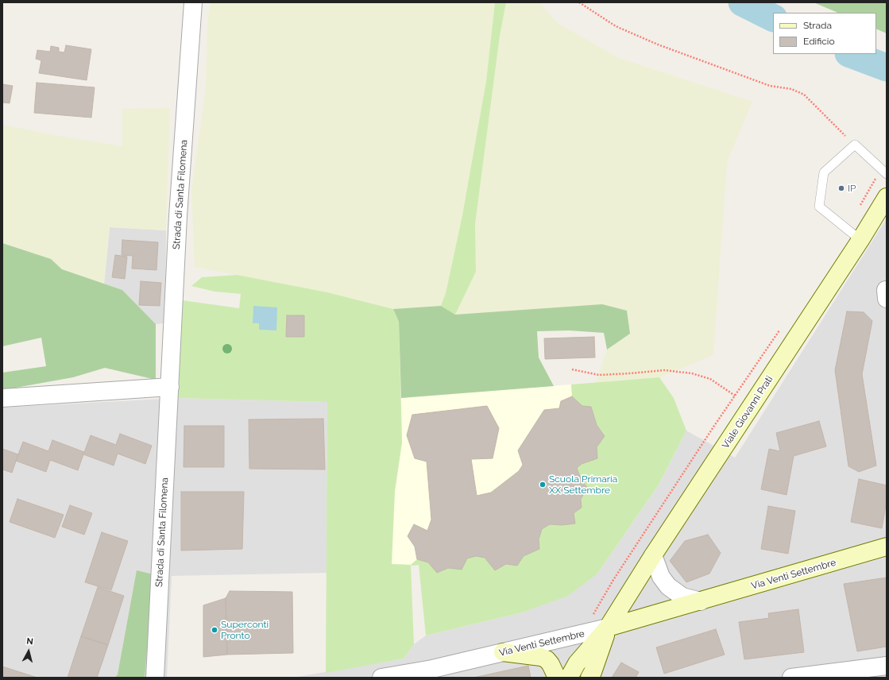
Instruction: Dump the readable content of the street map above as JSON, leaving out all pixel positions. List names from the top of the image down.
{
  "streets": {
    "main road": ["Viale Giovanni Prati", "Via Venti Settembre"],
    "street": ["Strada di Santa Filomena"]
  },
  "crossings": [
    ["Viale Giovanni Prati", "Via Venti Settembre"]
  ],
  "places": ["IP", "Scuola Primaria XX Settembre", "Superconti Pronto"],
  "legend": ["Strada", "Edificio"],
  "north": "top"
}
